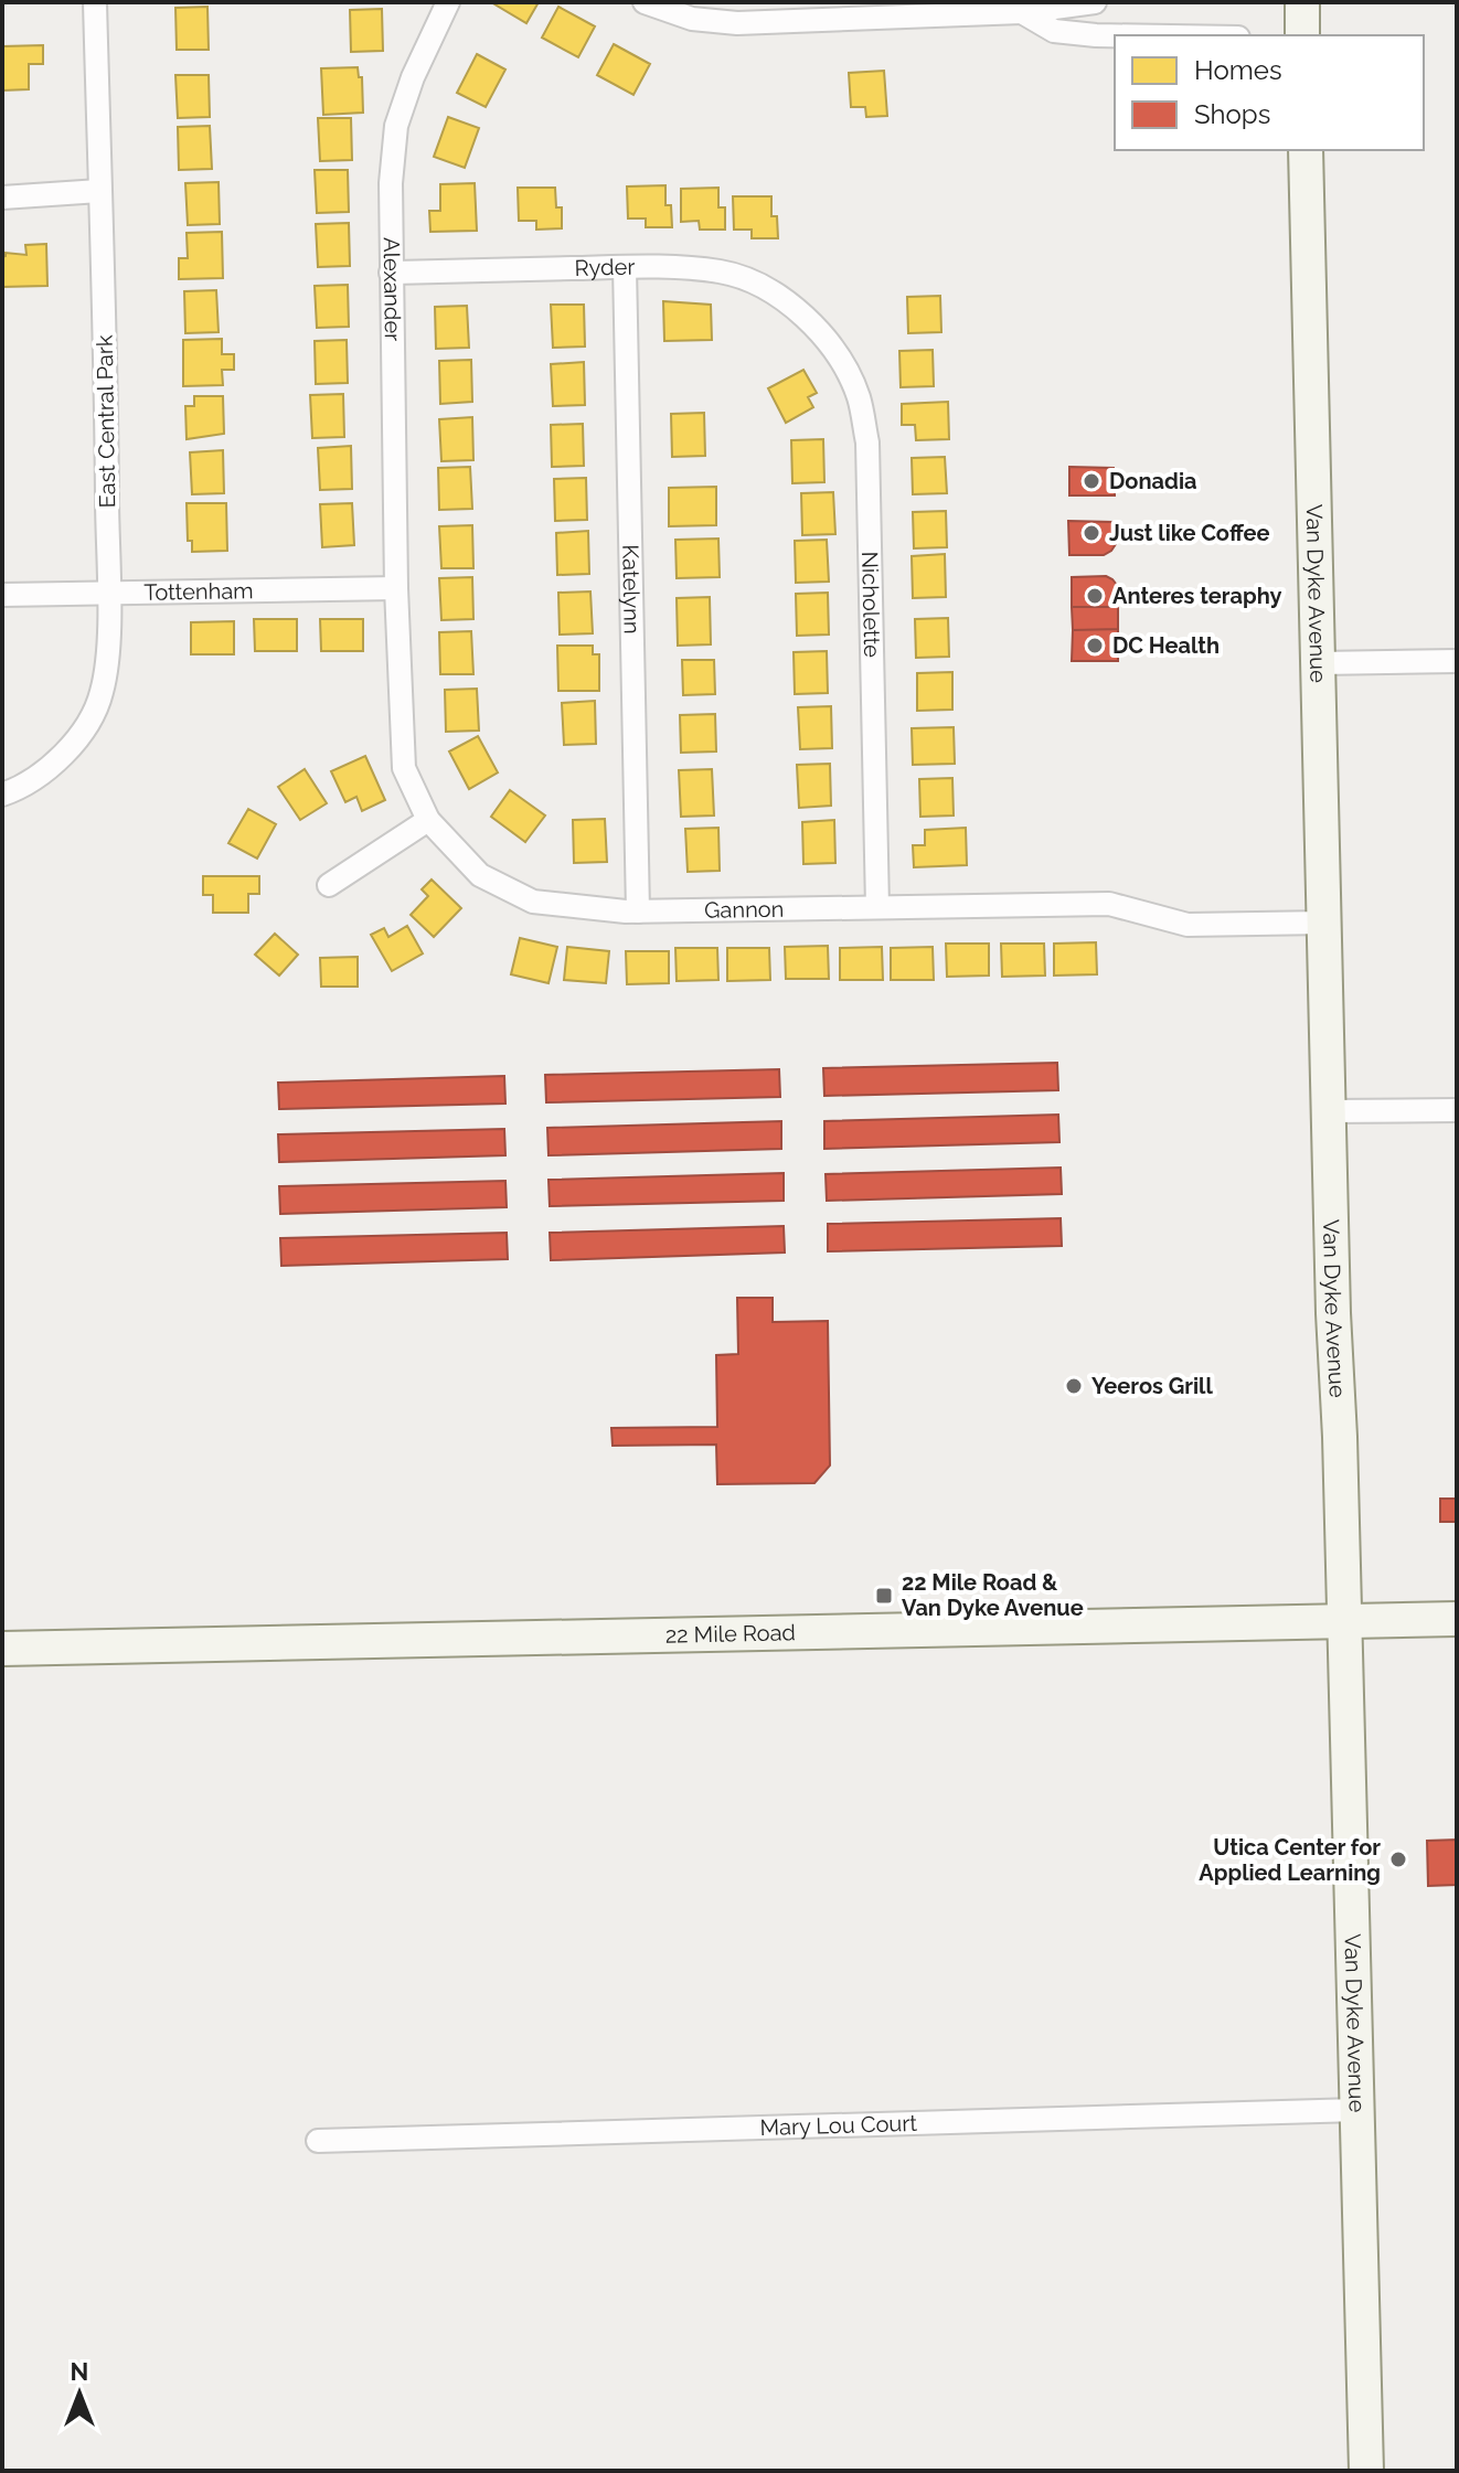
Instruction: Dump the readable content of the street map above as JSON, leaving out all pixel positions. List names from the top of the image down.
{
  "streets": {
    "main road": ["Van Dyke Avenue", "22 Mile Road"],
    "street": [
      "Ryder",
      "Alexander",
      "East Central Park",
      "Katelynn",
      "Tottenham",
      "Nicholette",
      "Gannon",
      "Mary Lou Court"
    ]
  },
  "crossings": [
    ["Ryder", "Alexander"],
    ["Ryder", "Katelynn"],
    ["Ryder", "Nicholette"],
    ["Alexander", "Tottenham"],
    ["Alexander", "Gannon"],
    ["East Central Park", "Tottenham"],
    ["Katelynn", "Gannon"],
    ["Tottenham", "Gannon"],
    ["Van Dyke Avenue", "Gannon"],
    ["Van Dyke Avenue", "22 Mile Road"],
    ["Van Dyke Avenue", "Mary Lou Court"],
    ["Nicholette", "Gannon"]
  ],
  "places": {
    "other": [
      "Donadia",
      "Just like Coffee",
      "Anteres teraphy",
      "DC Health",
      "Yeeros Grill",
      "Utica Center for Applied Learning"
    ],
    "transit": ["22 Mile Road & Van Dyke Avenue"]
  },
  "legend": ["Homes", "Shops"],
  "north": "top"
}
